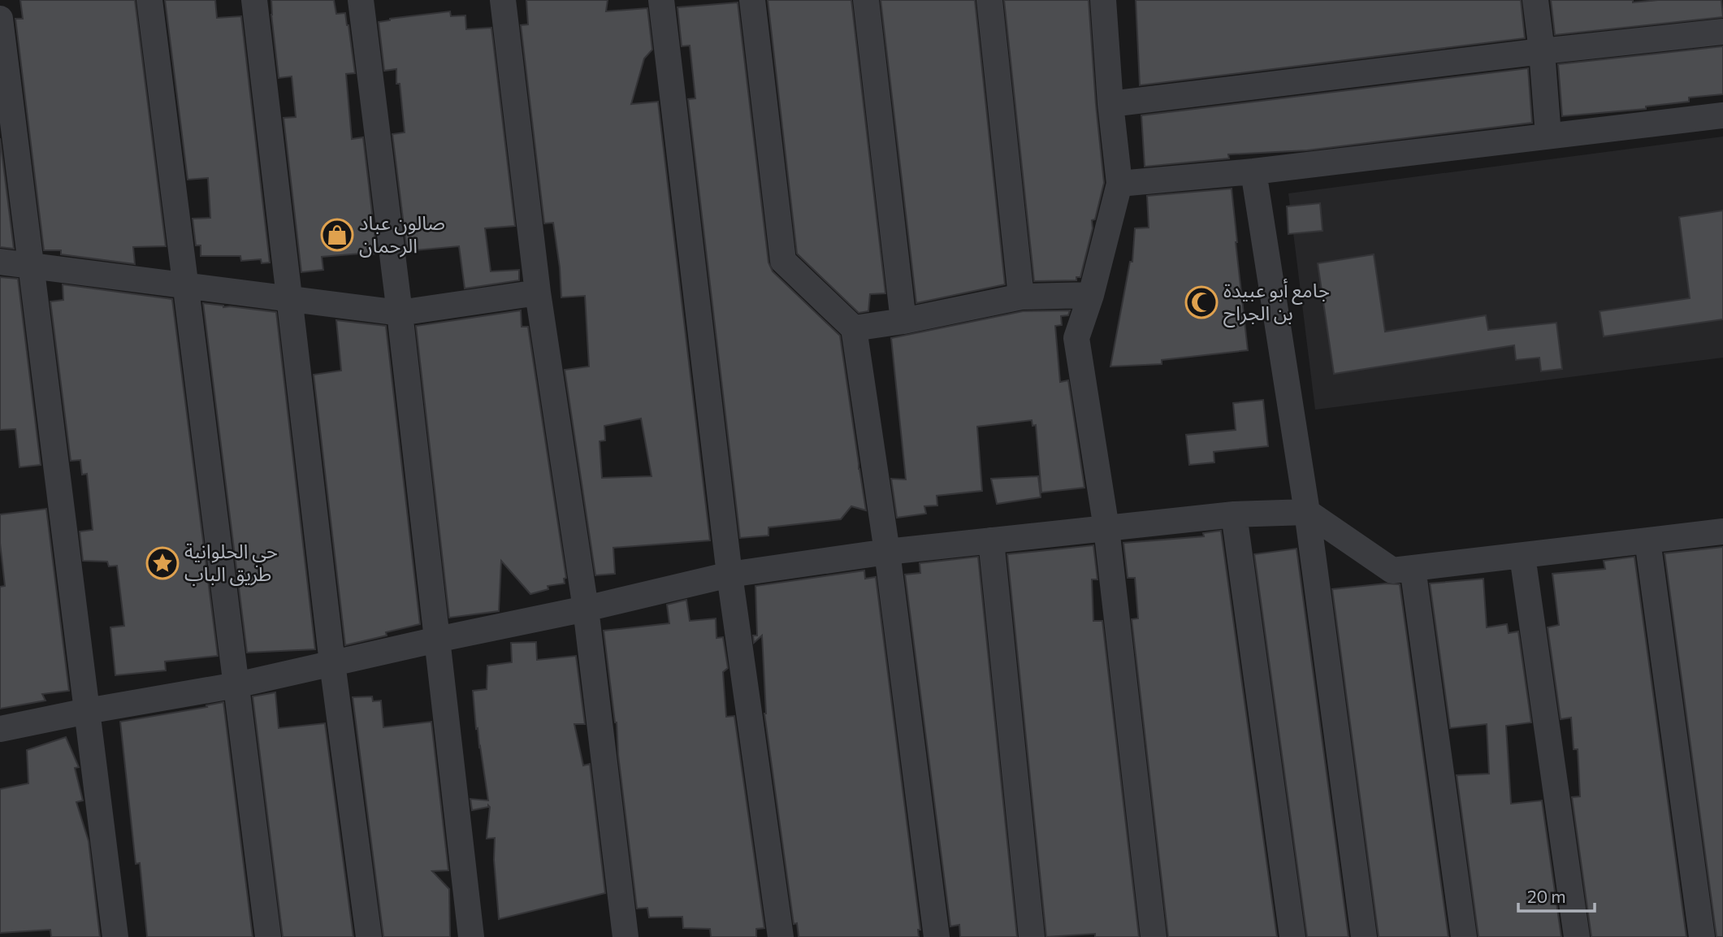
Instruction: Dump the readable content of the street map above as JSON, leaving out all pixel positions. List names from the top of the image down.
{
  "places": {
    "shop": ["صالون عباد الرحمان"],
    "mosque": ["جامع أبو عبيدة بن الجراح"],
    "place": ["حي الحلوانية طريق الباب"]
  },
  "scale_bar": "20 m"
}
